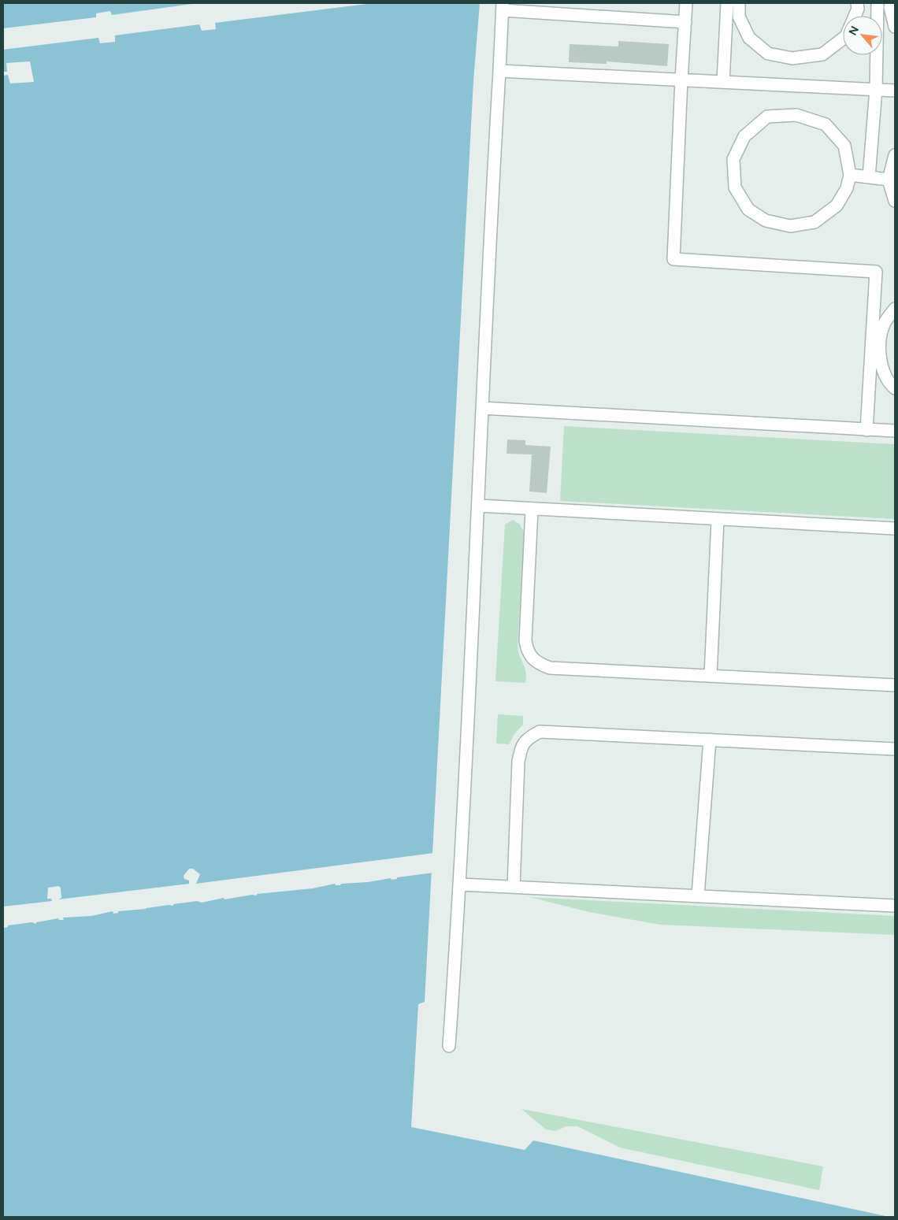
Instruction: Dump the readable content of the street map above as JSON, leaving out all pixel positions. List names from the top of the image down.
{
  "north": "top left"
}
